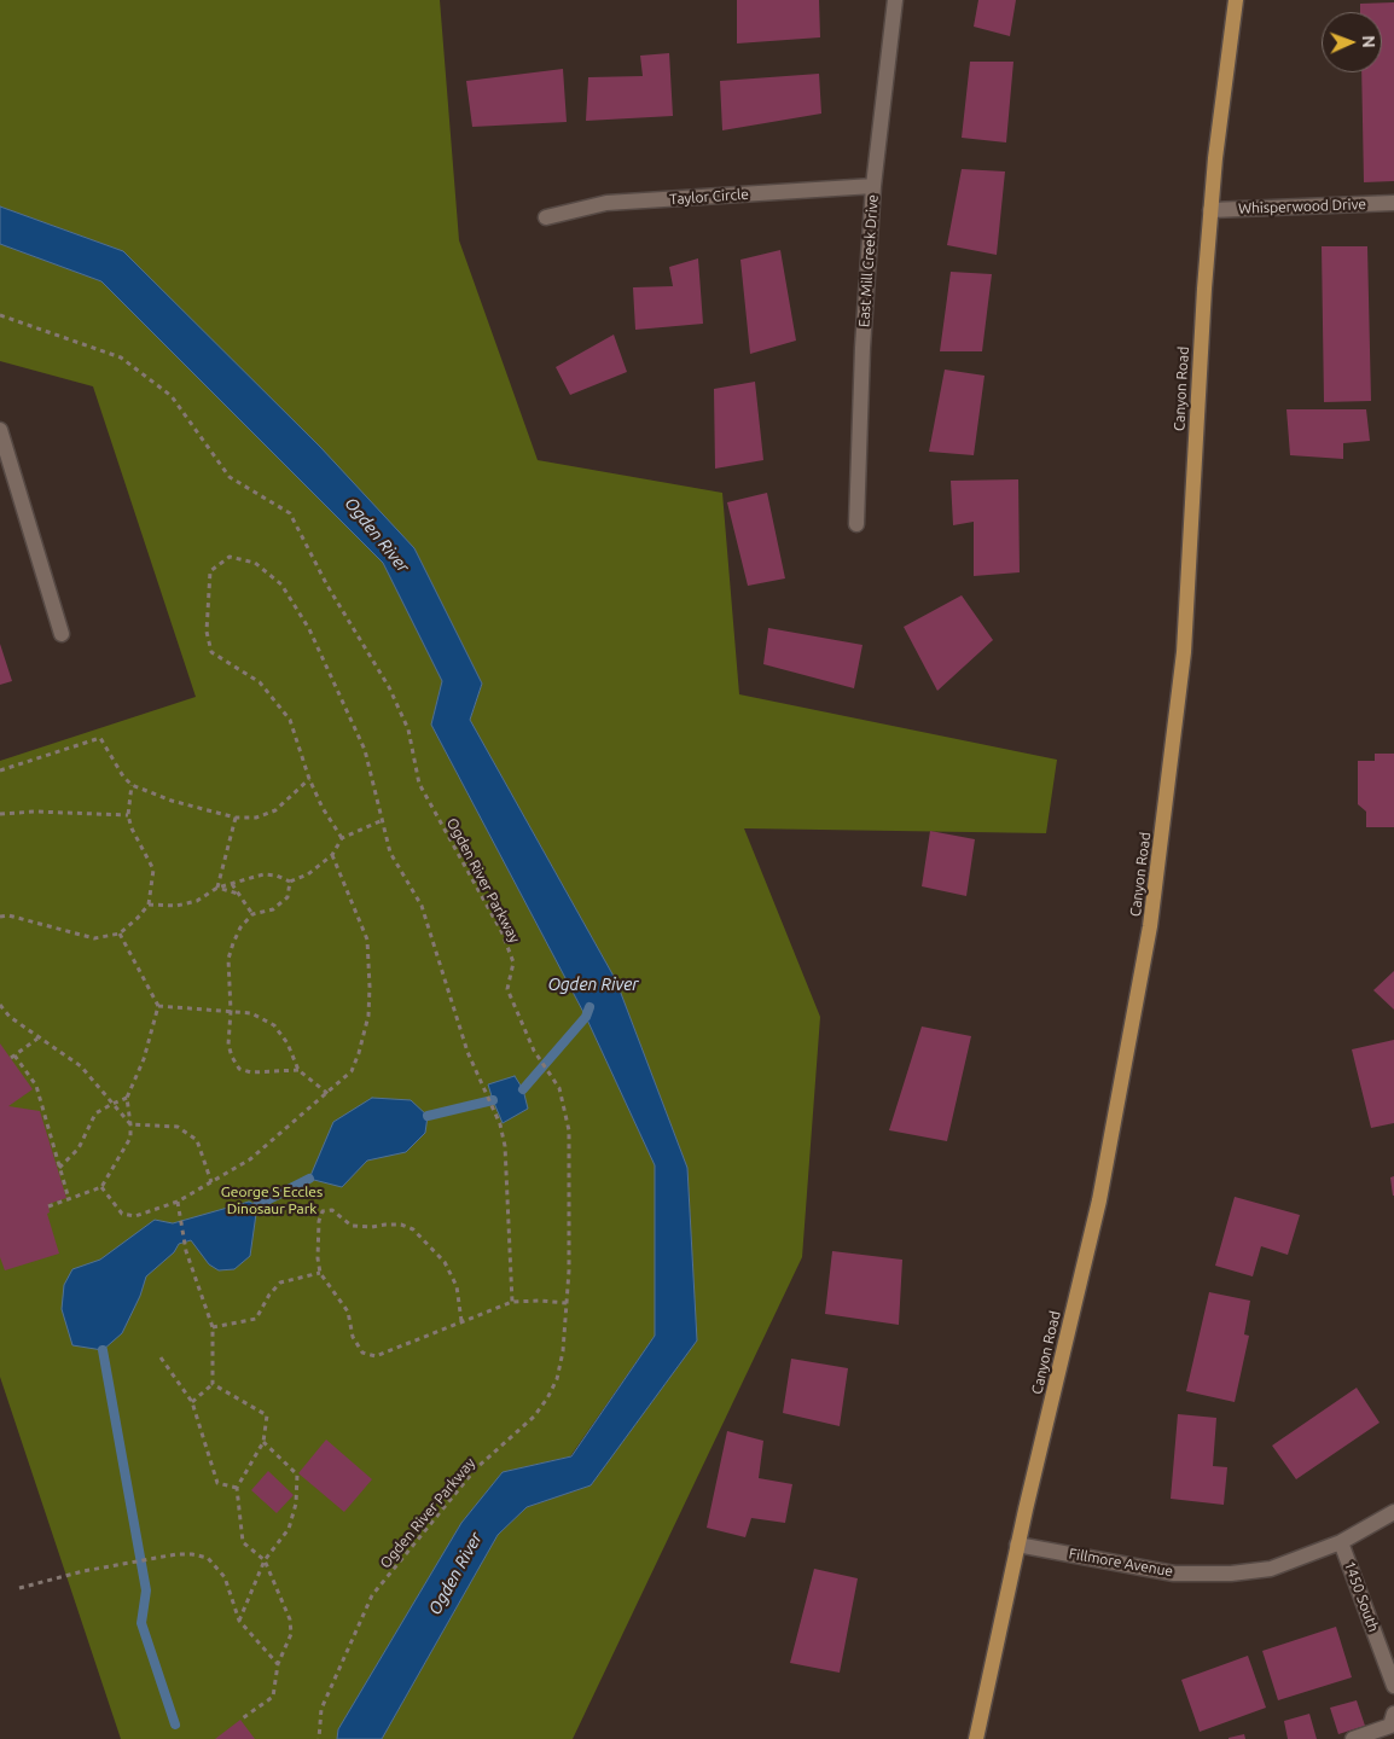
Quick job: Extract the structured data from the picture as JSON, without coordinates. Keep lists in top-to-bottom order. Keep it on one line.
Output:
{"streets":{"main road":["Canyon Road"],"street":["Taylor Circle","Whisperwood Drive","East Mill Creek Drive","Fillmore Avenue","1450 South"],"path":["Ogden River Parkway"]},"crossings":[["Taylor Circle","East Mill Creek Drive"],["Whisperwood Drive","Canyon Road"],["Canyon Road","Fillmore Avenue"],["Fillmore Avenue","1450 South"]],"water":["Ogden River"],"parks":["George S Eccles Dinosaur Park"],"north":"right"}
